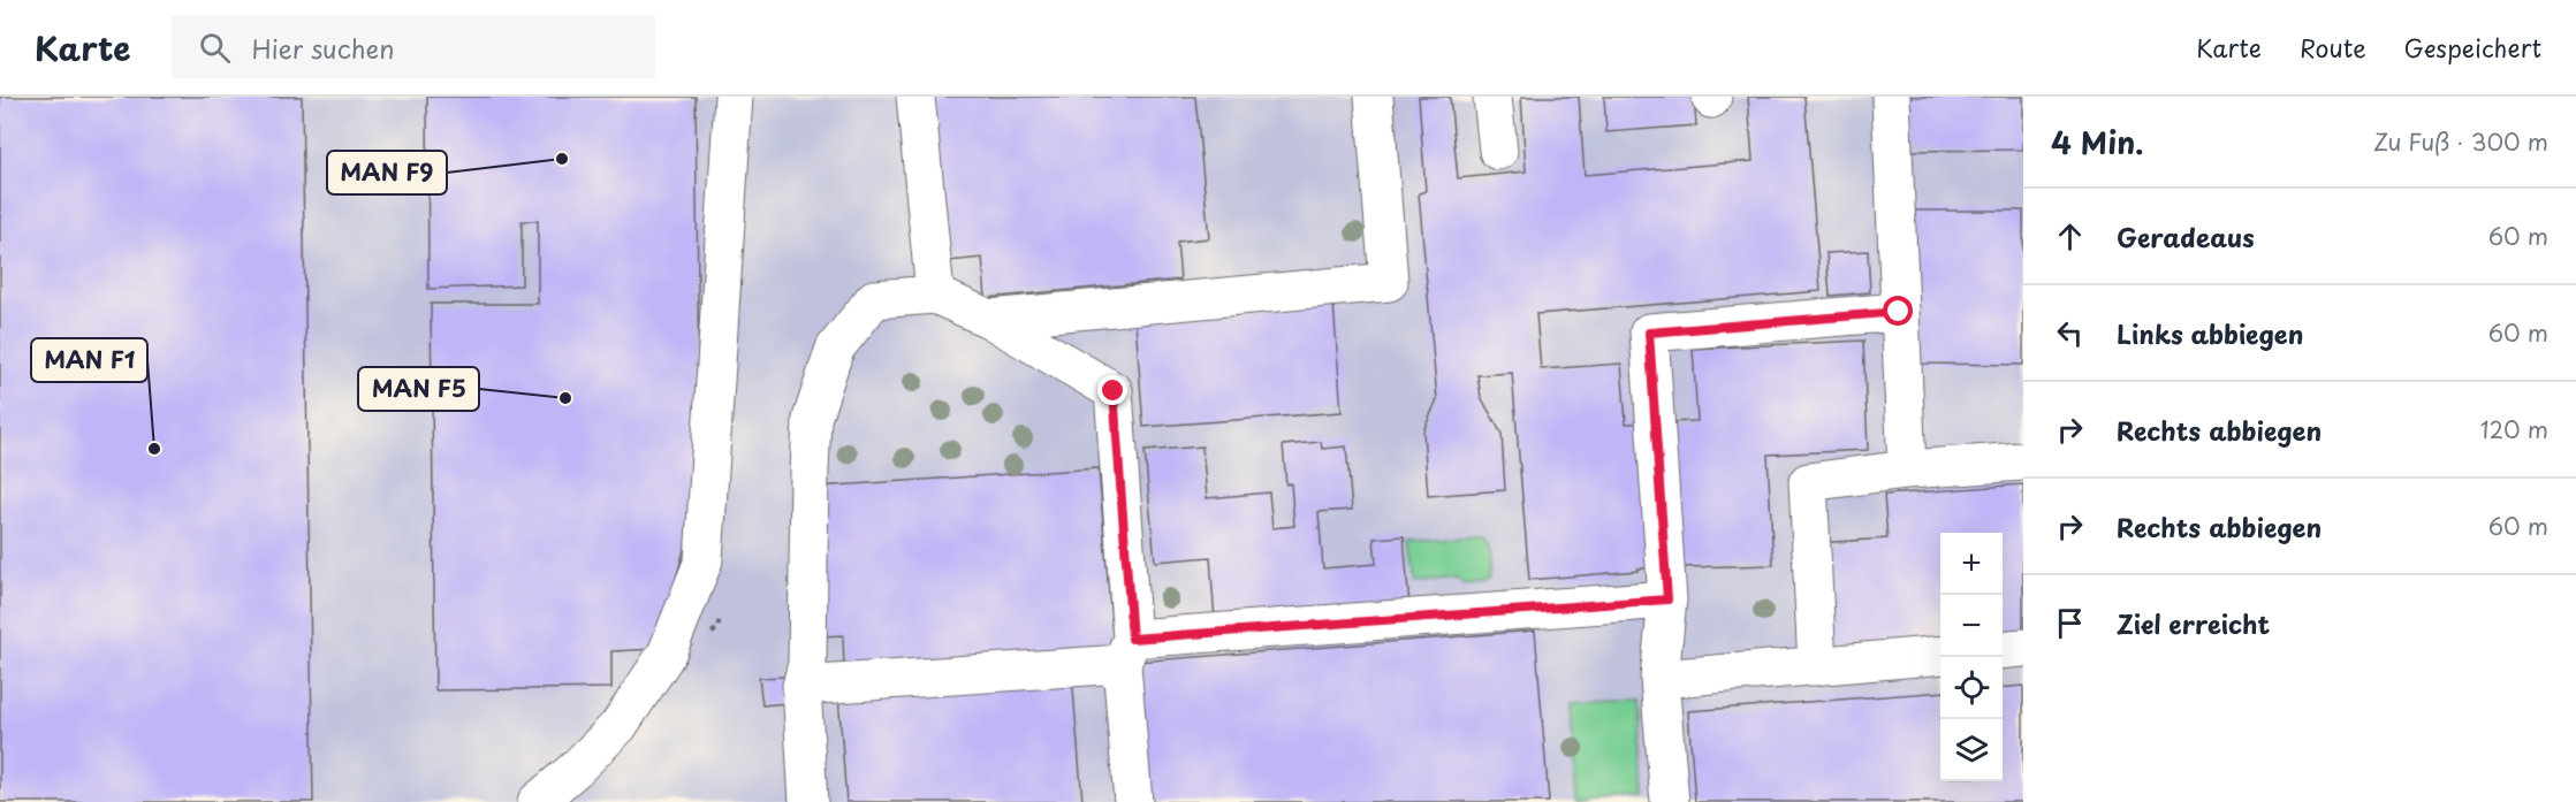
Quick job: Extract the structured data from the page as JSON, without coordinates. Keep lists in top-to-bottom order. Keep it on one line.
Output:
{"places":["MAN F9","MAN F5","MAN F1"],"page":{"header":"Karte","search":"Hier suchen","nav":["Karte","Route","Gespeichert"],"heading":["4 Min.","Zu Fuß · 300 m"],"list":[["Geradeaus","60 m"],["Links abbiegen","60 m"],["Rechts abbiegen","120 m"],["Rechts abbiegen","60 m"],"Ziel erreicht"],"map_buttons":["+","−"]}}
